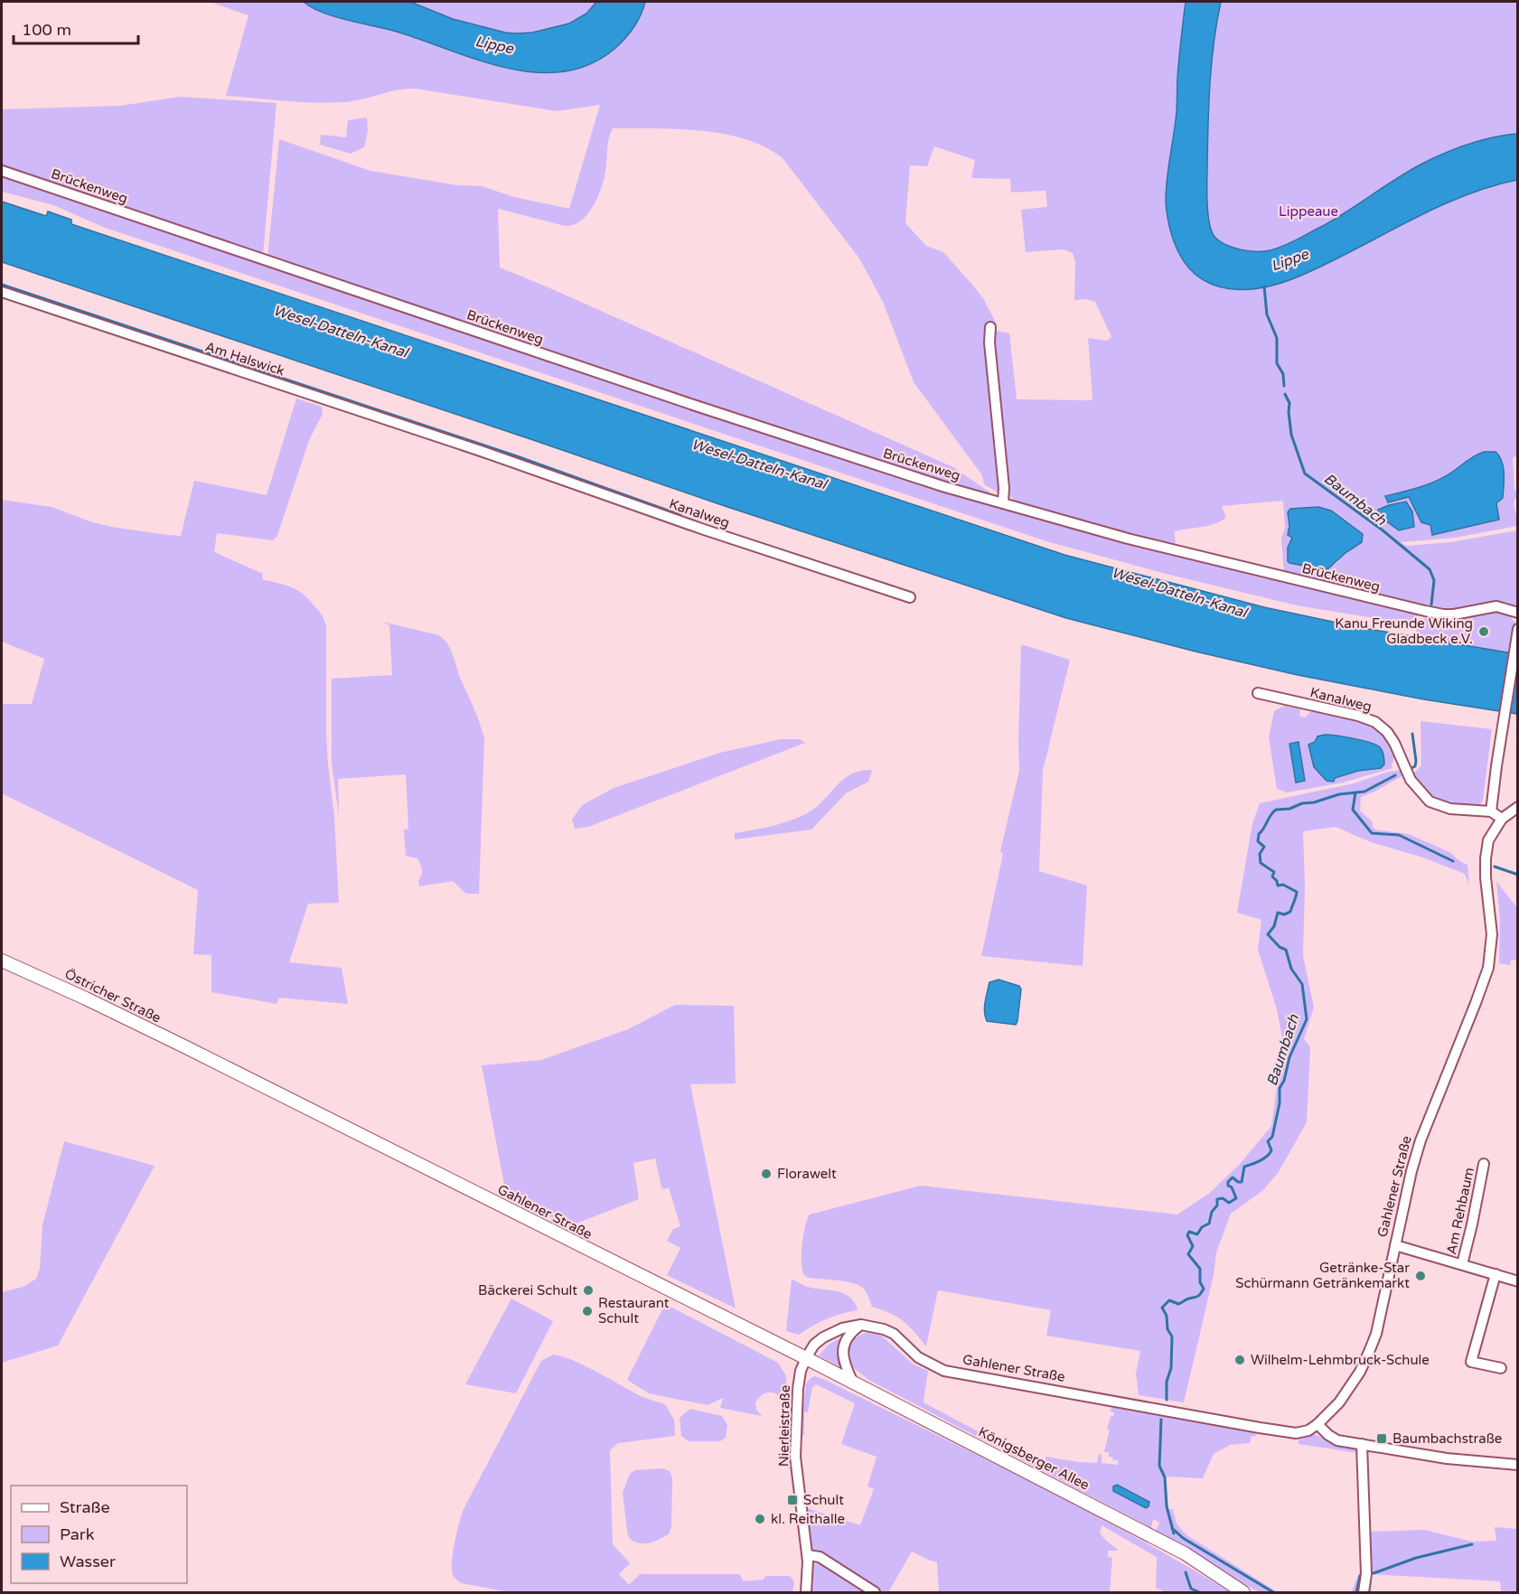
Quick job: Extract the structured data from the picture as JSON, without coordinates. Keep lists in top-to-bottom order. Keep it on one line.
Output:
{"streets":{"main road":["Östricher Straße","Gahlener Straße","Königsberger Allee"],"street":["Brückenweg","Am Halswick","Kanalweg","Am Rehbaum","Nierleistraße"]},"crossings":[["Am Halswick","Kanalweg"],["Kanalweg","Gahlener Straße"],["Östricher Straße","Gahlener Straße"],["Gahlener Straße","Am Rehbaum"],["Gahlener Straße","Nierleistraße"],["Gahlener Straße","Königsberger Allee"],["Nierleistraße","Königsberger Allee"]],"water":["Lippe","Wesel-Datteln-Kanal","Baumbach"],"parks":["Lippeaue"],"places":{"other":["Kanu Freunde Wiking Gladbeck e.V.","Florawelt","Getränke-Star Schürmann Getränkemarkt","Bäckerei Schult","Restaurant Schult","Wilhelm-Lehmbruck-Schule","kl. Reithalle"],"transit":["Baumbachstraße","Schult"]},"legend":["Straße","Park","Wasser"],"scale_bar":"100 m"}
